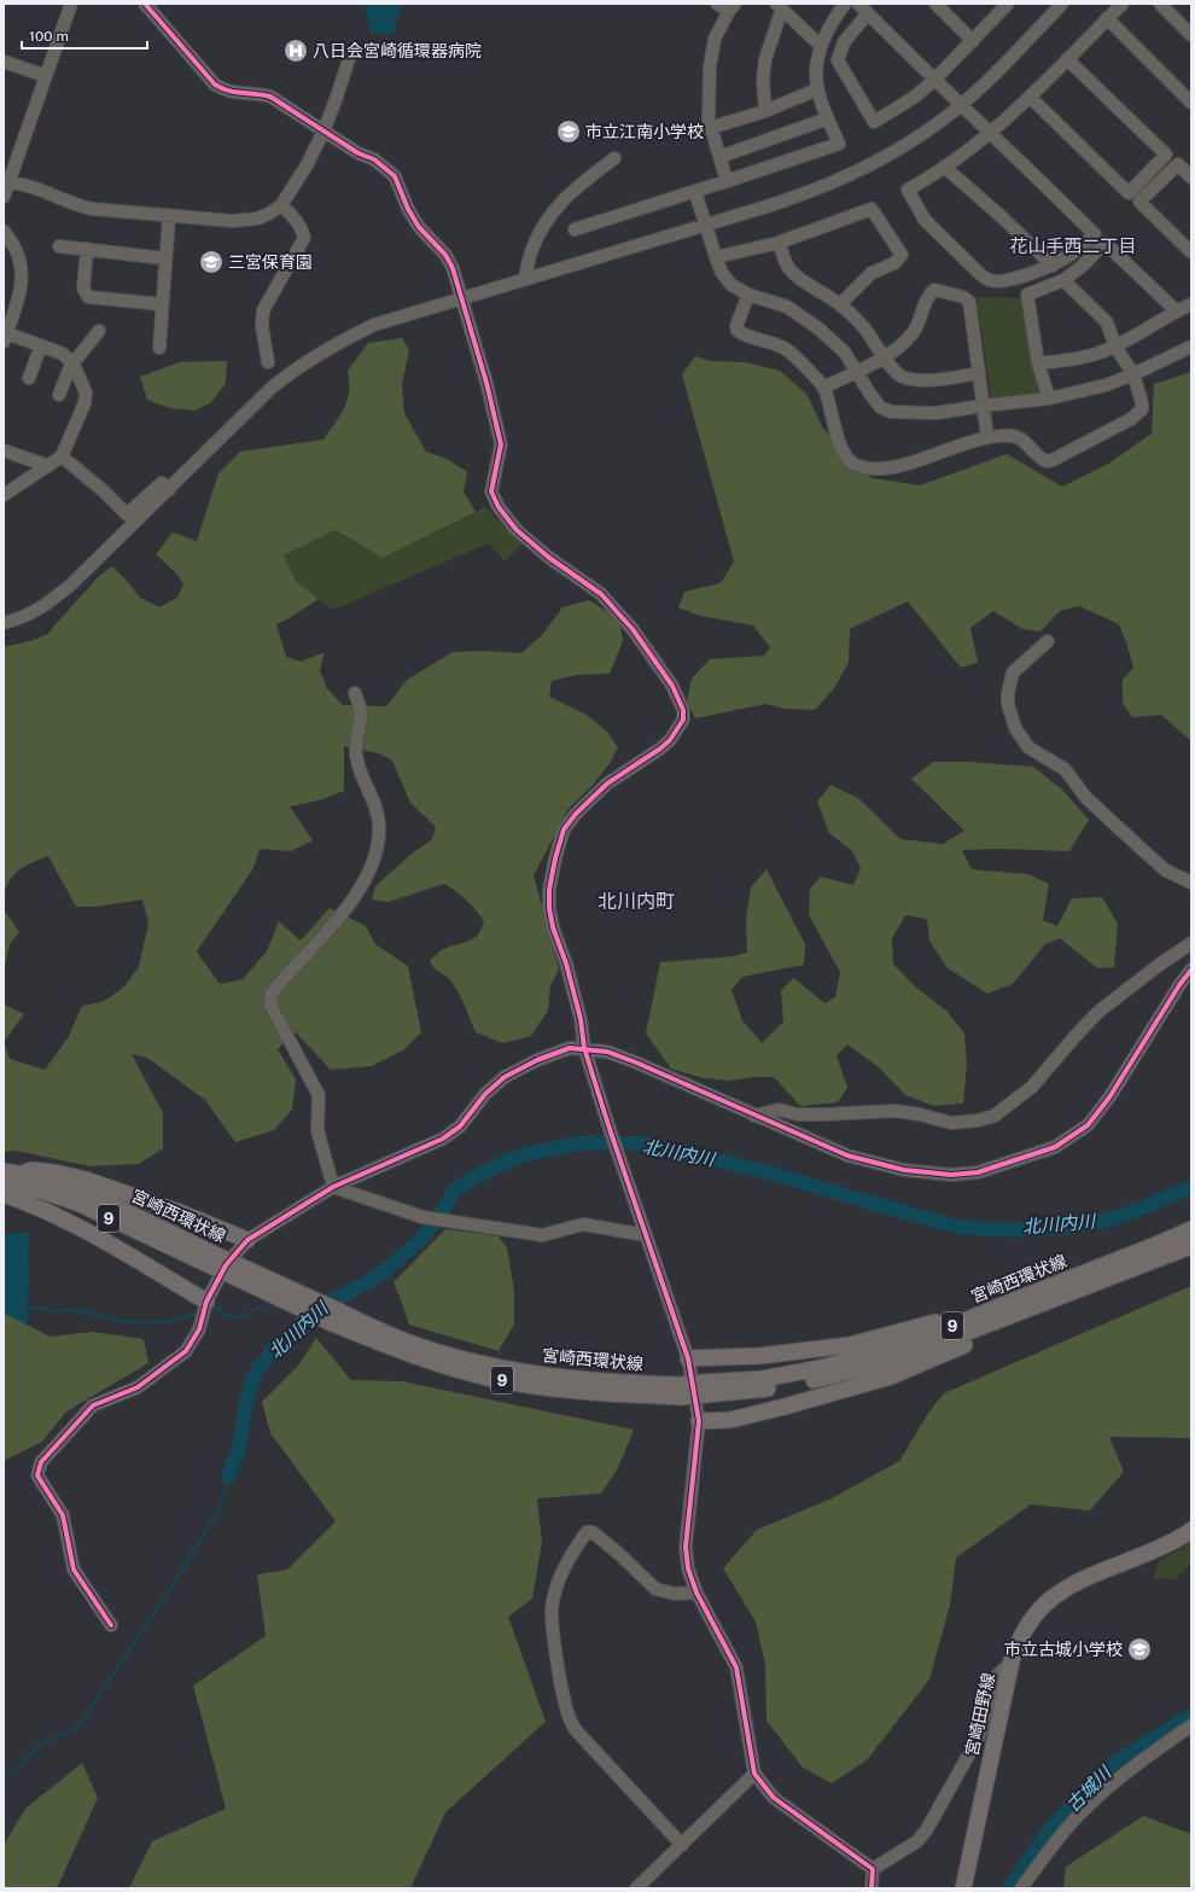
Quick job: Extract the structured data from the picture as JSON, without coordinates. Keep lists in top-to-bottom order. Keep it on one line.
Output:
{"streets":{"main road":["宮崎西環状線","9","宮崎田野線"]},"districts":["花山手西二丁目","北川内町"],"water":["北川内川","古城川"],"places":{"hospital":["八日会宮崎循環器病院"],"school or university":["市立江南小学校","三宮保育園","市立古城小学校"]},"scale_bar":"100 m"}
